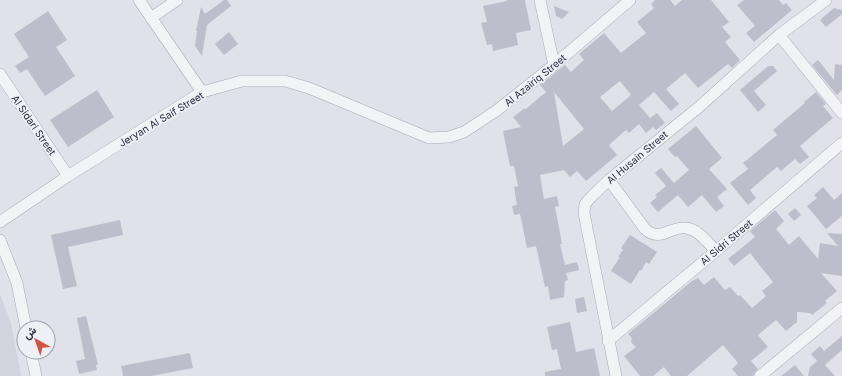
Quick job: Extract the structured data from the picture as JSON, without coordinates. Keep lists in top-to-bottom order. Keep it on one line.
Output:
{"streets":{"street":["Al Azairiq Street","Jeryan Al Saif Street","Al Sidari Street","Al Husain Street","Al Sidri Street"]},"crossings":[["Al Azairiq Street","Jeryan Al Saif Street"],["Jeryan Al Saif Street","Al Sidari Street"],["Al Husain Street","Al Sidri Street"]],"north":"top left"}
